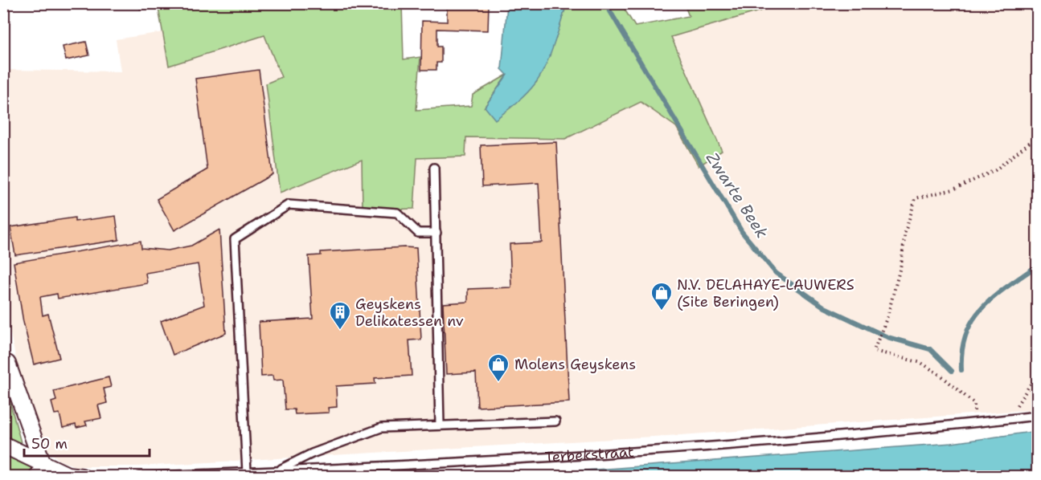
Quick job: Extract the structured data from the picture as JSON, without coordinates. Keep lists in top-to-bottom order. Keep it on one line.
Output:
{"streets":{"lane":["Terbekstraat"]},"water":["Zwarte Beek"],"places":{"shop":["N.V. DELAHAYE-LAUWERS (Site Beringen)","Molens Geyskens"],"building":["Geyskens Delikatessen nv"]},"scale_bar":"50 m"}
